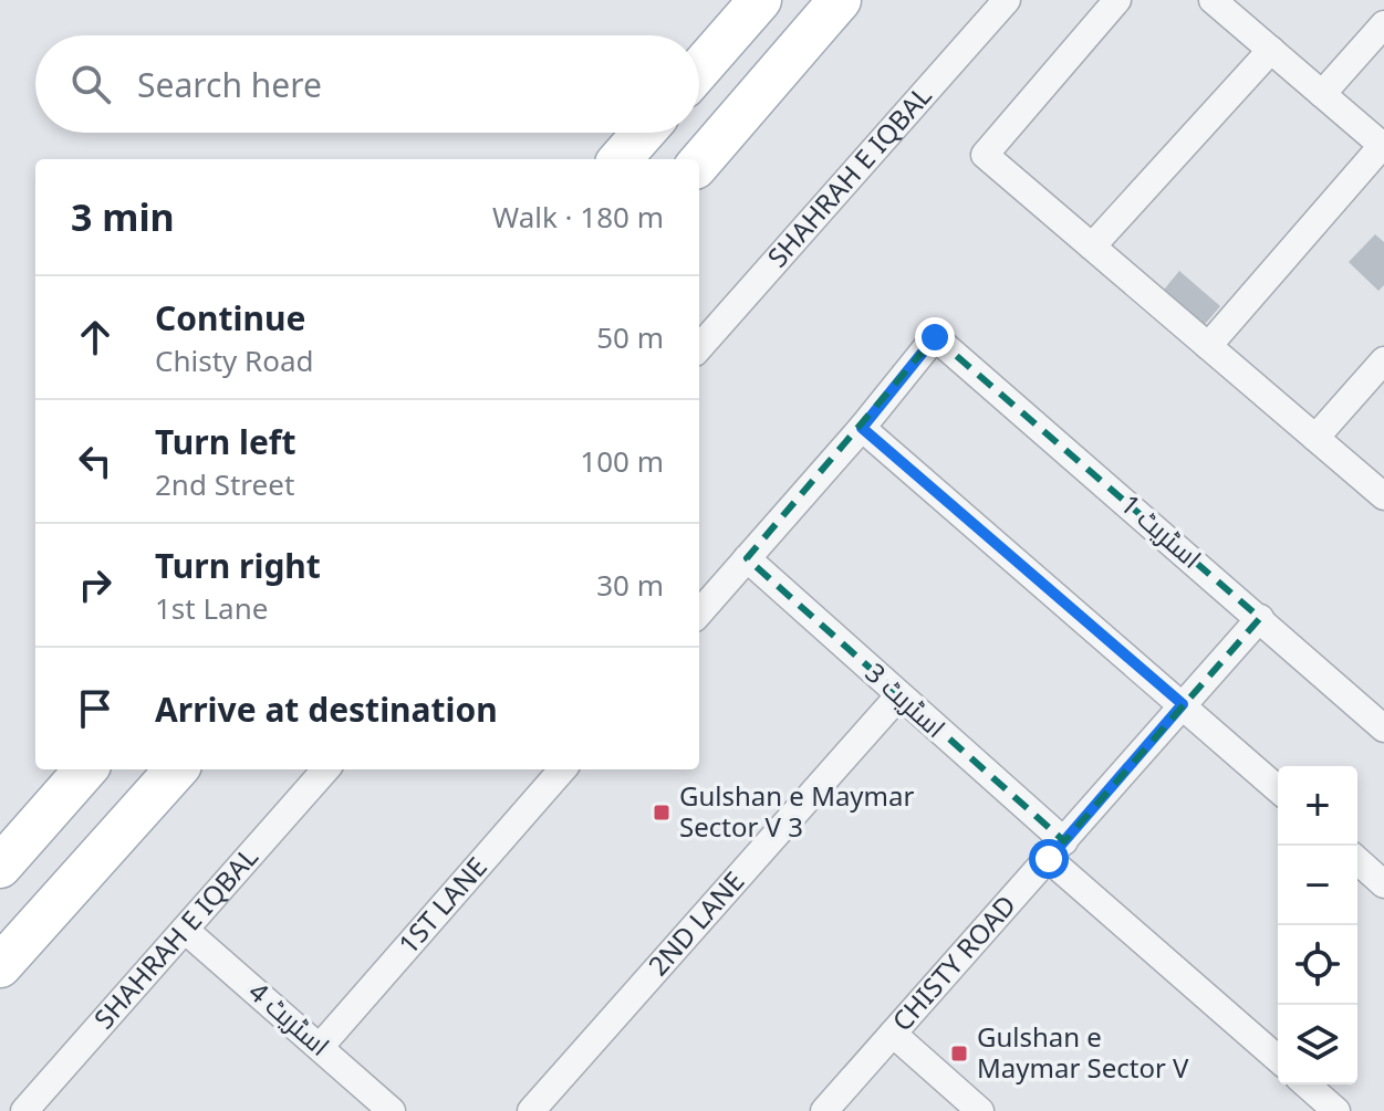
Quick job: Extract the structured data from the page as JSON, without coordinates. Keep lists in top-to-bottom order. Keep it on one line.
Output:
{"streets":{"street":["SHAHRAH E IQBAL","اسٹریٹ 1","اسٹریٹ 3","1ST LANE","2ND LANE","CHISTY ROAD","اسٹریٹ 4"]},"crossings":[["SHAHRAH E IQBAL","اسٹریٹ 4"],["اسٹریٹ 1","CHISTY ROAD"],["اسٹریٹ 3","2ND LANE"],["اسٹریٹ 3","CHISTY ROAD"],["1ST LANE","اسٹریٹ 4"]],"places":{"transit":["Gulshan e Maymar Sector V 3","Gulshan e Maymar Sector V"]},"page":{"search":"Search here","heading":["3 min","Walk · 180 m"],"list":[["Continue","Chisty Road","50 m"],["Turn left","2nd Street","100 m"],["Turn right","1st Lane","30 m"],"Arrive at destination"],"map_buttons":["+","−"]}}
